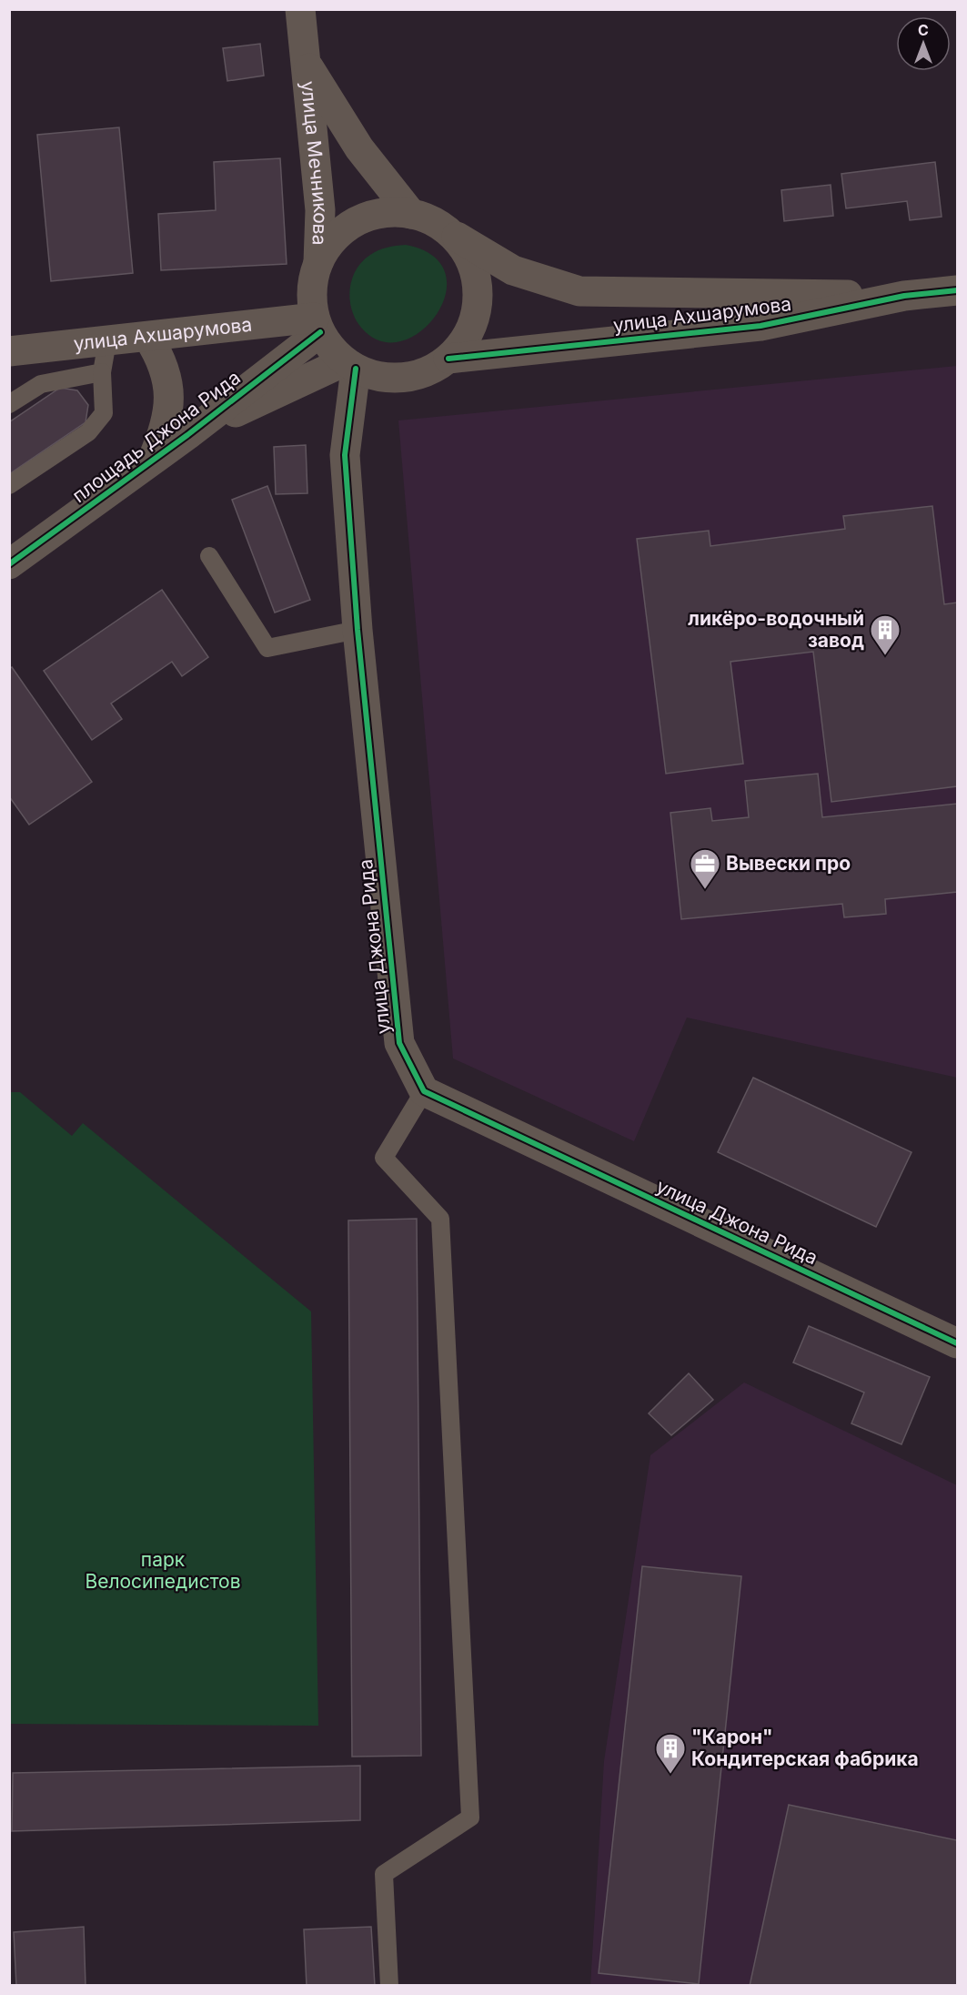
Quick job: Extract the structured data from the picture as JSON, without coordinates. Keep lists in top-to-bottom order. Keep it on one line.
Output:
{"streets":{"street":["улица Мечникова","улица Ахшарумова","площадь Джона Рида","улица Джона Рида"]},"crossings":[["улица Мечникова","улица Ахшарумова"],["улица Мечникова","площадь Джона Рида"],["улица Мечникова","улица Джона Рида"],["улица Ахшарумова","площадь Джона Рида"],["улица Ахшарумова","улица Джона Рида"],["площадь Джона Рида","улица Джона Рида"]],"parks":["парк Велосипедистов"],"places":{"building":["ликёро-водочный завод","\"Карон\" Кондитерская фабрика"],"office":["Вывески про"]},"north":"top"}
